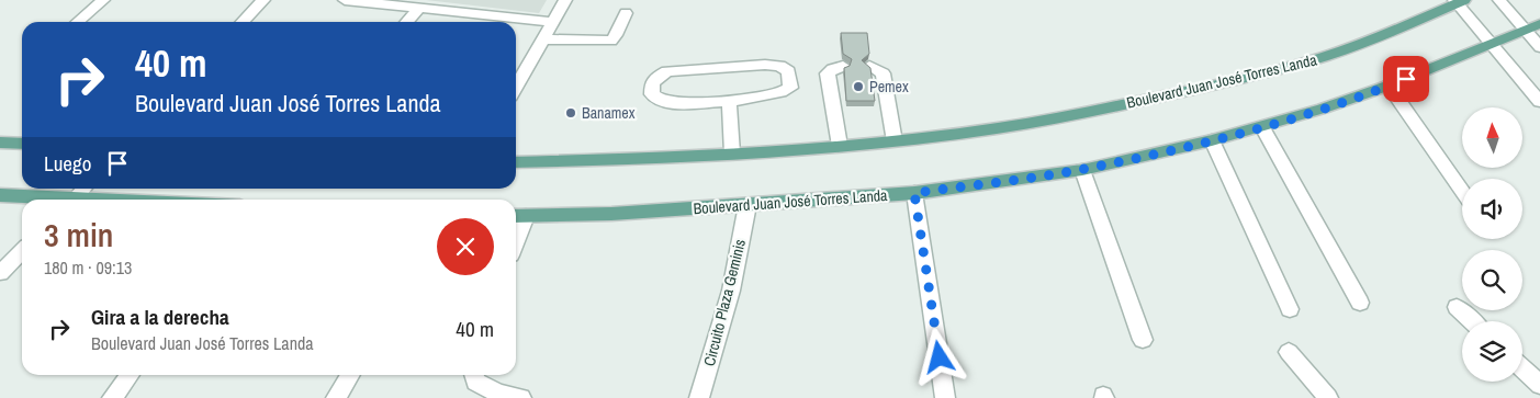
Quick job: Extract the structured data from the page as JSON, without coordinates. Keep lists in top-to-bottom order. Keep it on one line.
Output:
{"streets":{"main road":["Boulevard Juan José Torres Landa"],"street":["Circuito Plaza Geminis"]},"crossings":[["Boulevard Juan José Torres Landa","Circuito Plaza Geminis"]],"places":["Pemex","Banamex"],"north":"top","page":{"turn":["40 m","Boulevard Juan José Torres Landa"],"then":"Luego","heading":["3 min","180 m · 09:13"],"list":[{"name":"Gira a la derecha","note":"Boulevard Juan José Torres Landa","value":"40 m"}]}}
